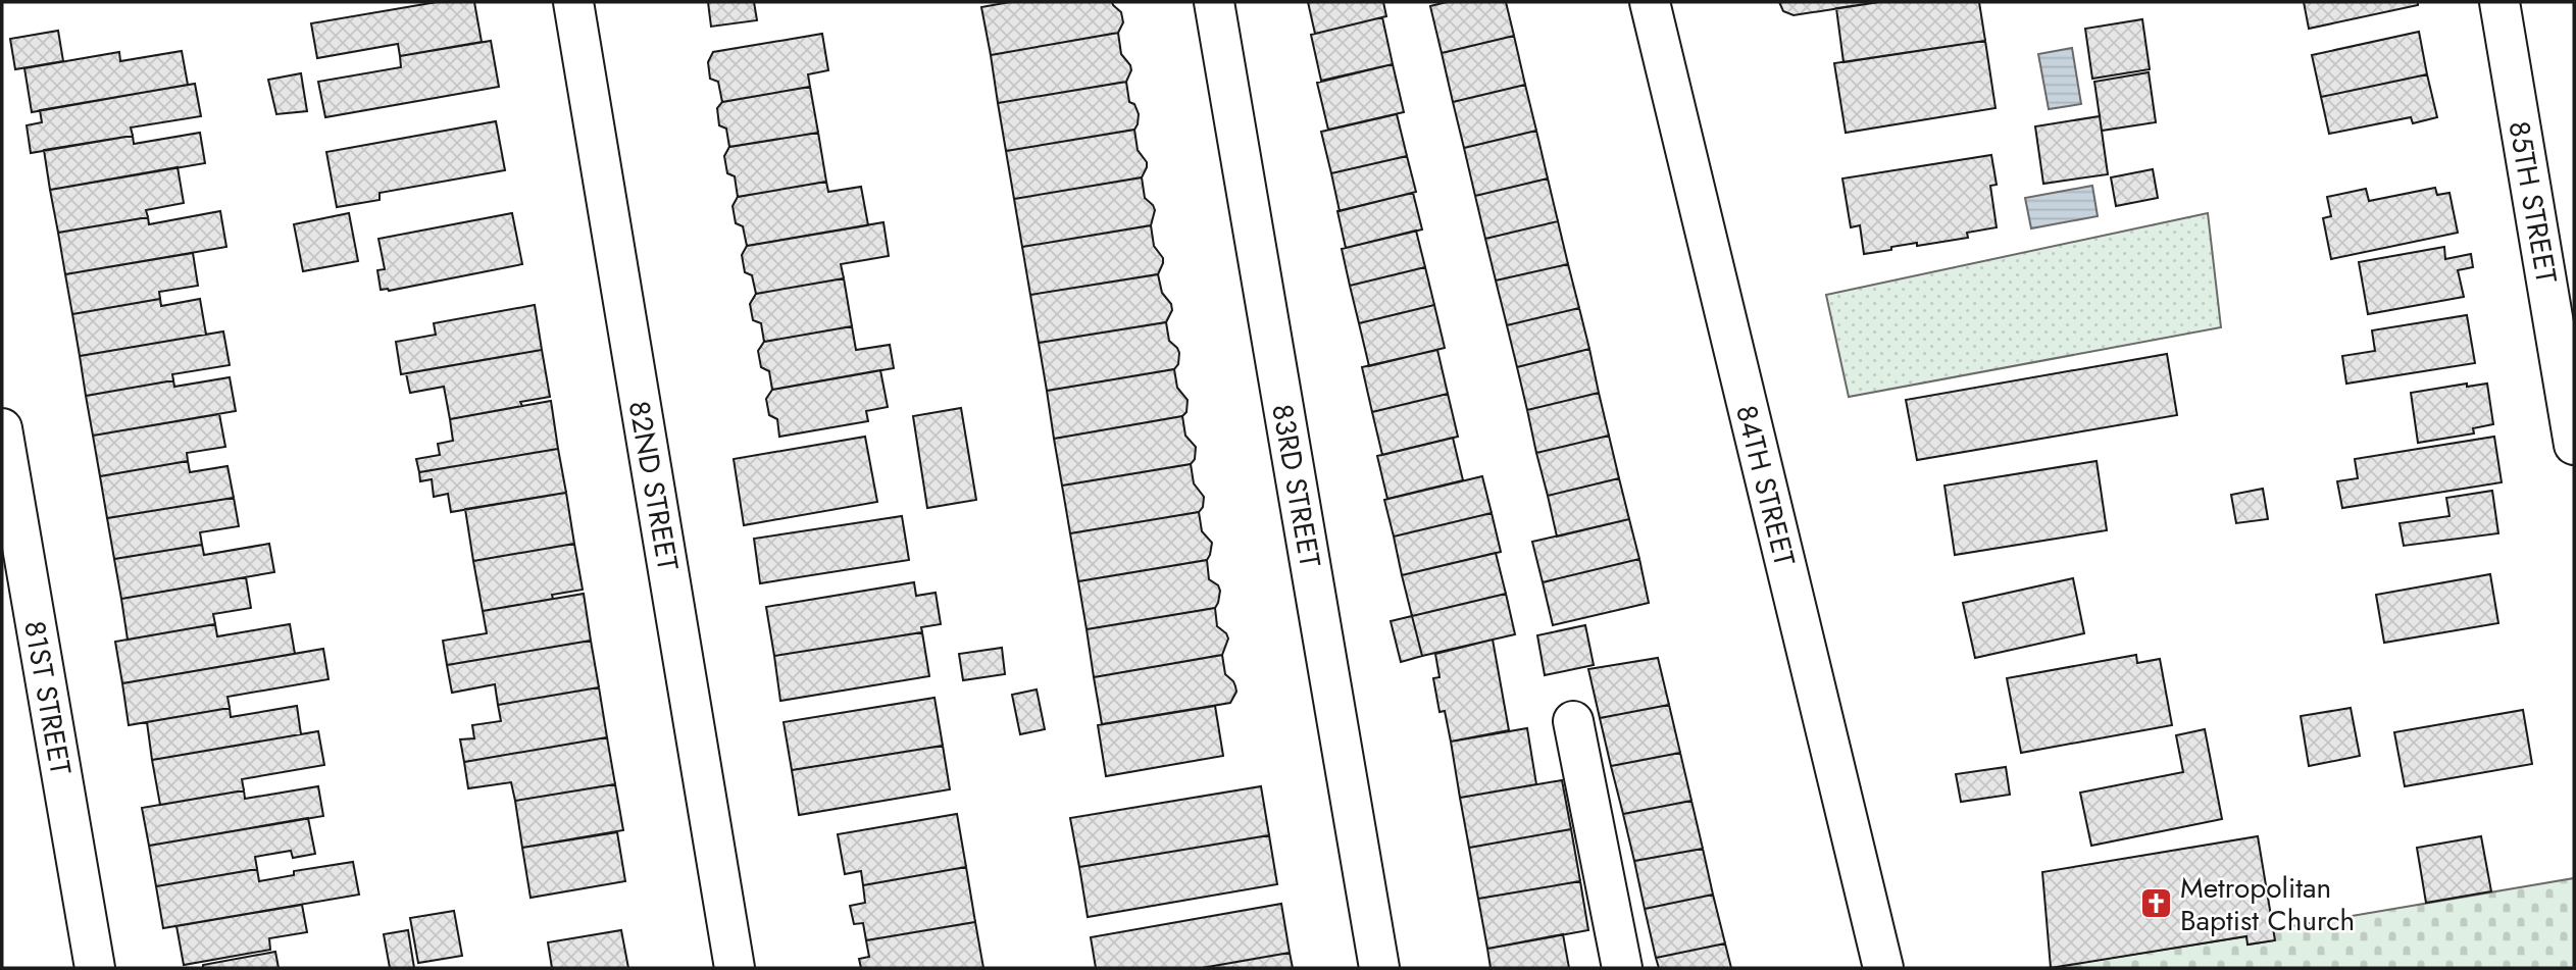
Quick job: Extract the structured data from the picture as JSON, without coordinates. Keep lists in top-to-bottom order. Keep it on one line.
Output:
{"streets":{"street":["85TH STREET","82ND STREET","83RD STREET","84TH STREET","81ST STREET"]},"places":{"church":["Metropolitan Baptist Church"]}}
